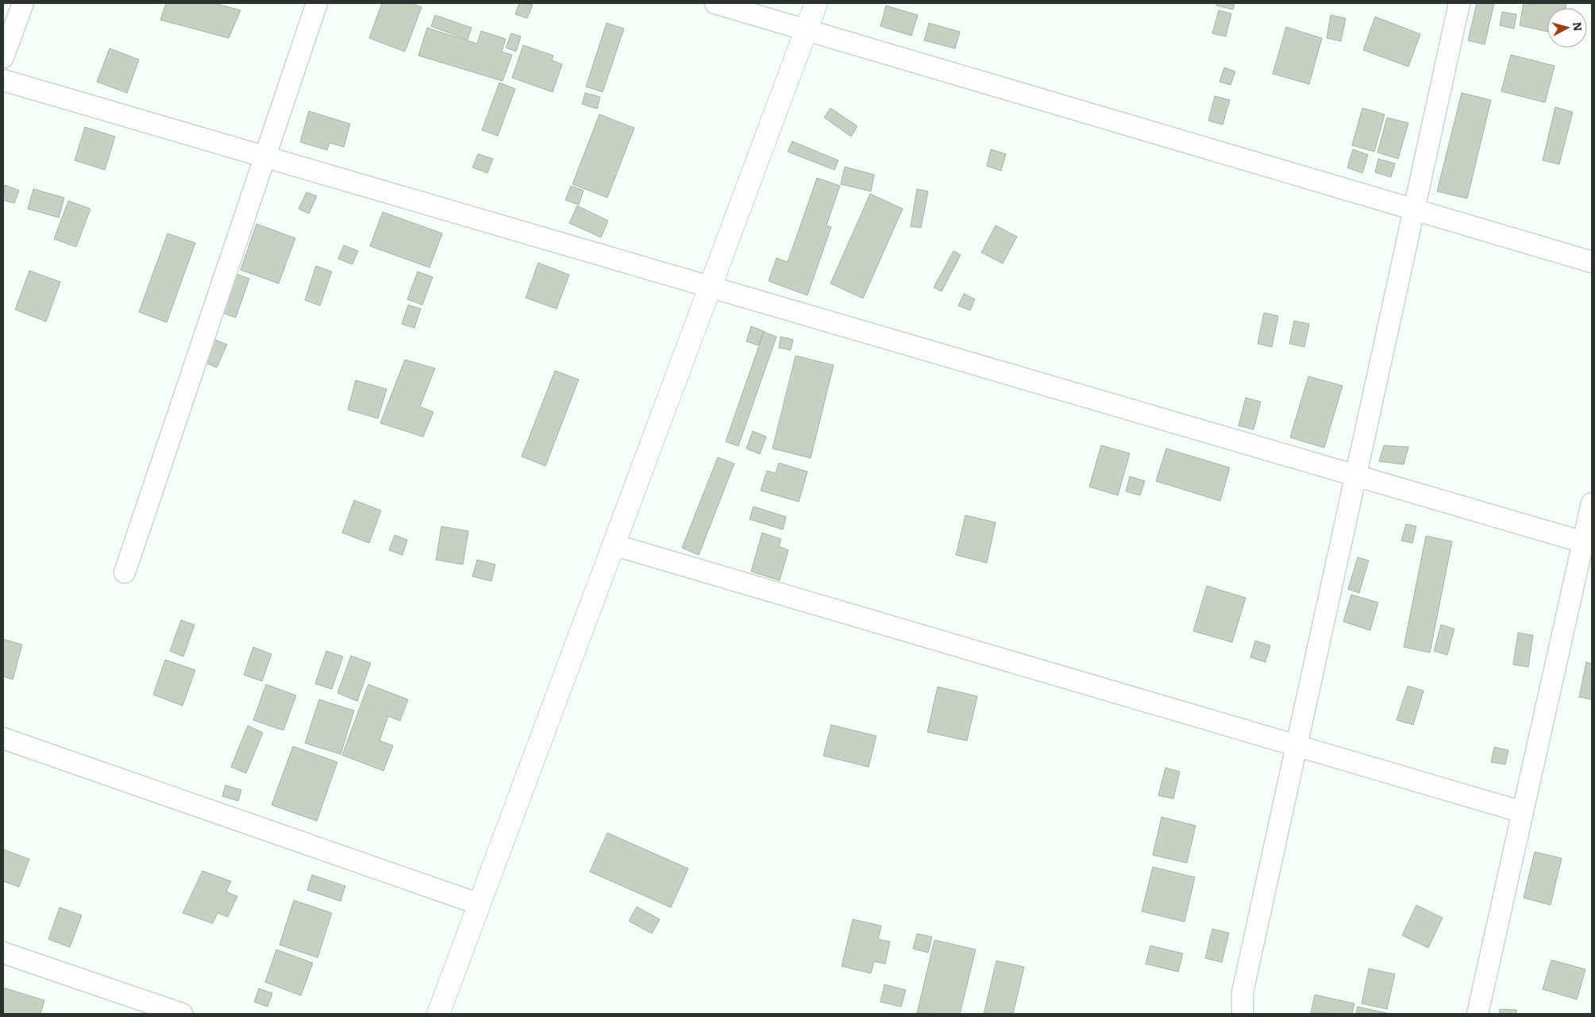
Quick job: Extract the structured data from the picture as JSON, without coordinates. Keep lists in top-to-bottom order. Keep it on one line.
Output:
{"north":"right"}
